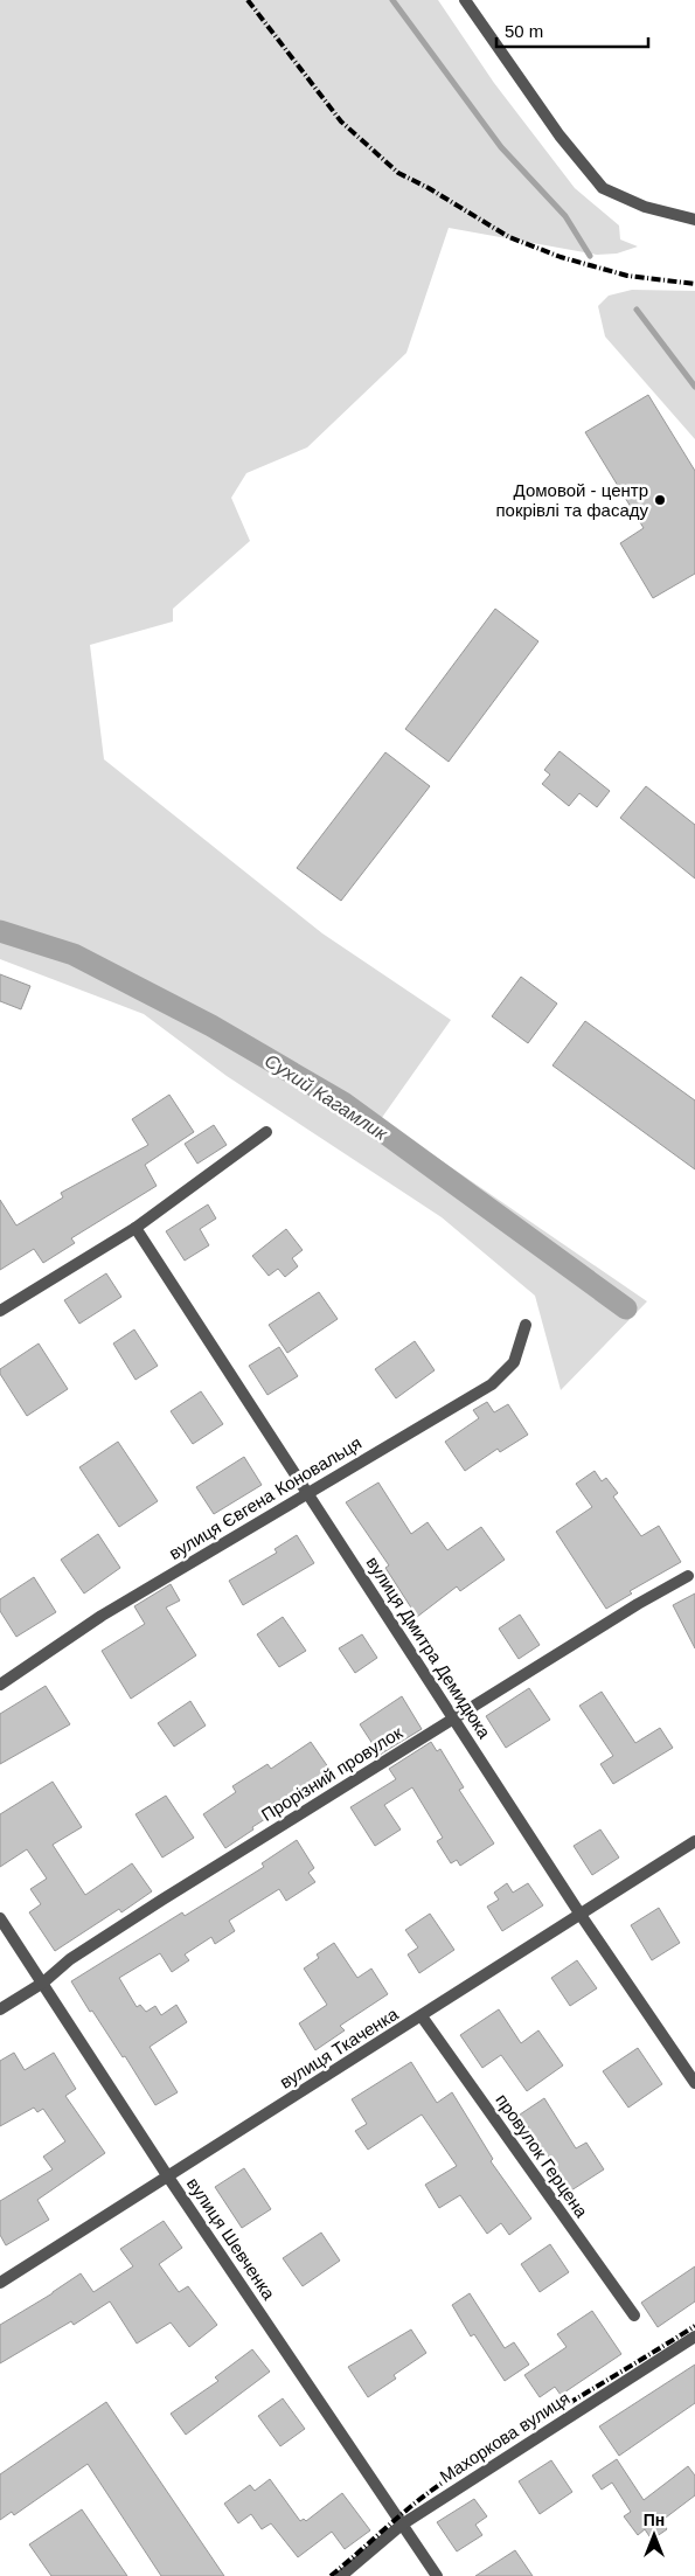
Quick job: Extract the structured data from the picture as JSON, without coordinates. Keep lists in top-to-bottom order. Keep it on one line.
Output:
{"streets":{"street":["вулиця Євгена Коновальця","вулиця Дмитра Демидюка","Прорізний провулок","вулиця Ткаченка","провулок Герцена","вулиця Шевченка","Махоркова вулиця"]},"crossings":[["вулиця Євгена Коновальця","вулиця Дмитра Демидюка"],["вулиця Дмитра Демидюка","Прорізний провулок"],["вулиця Дмитра Демидюка","вулиця Ткаченка"],["Прорізний провулок","вулиця Шевченка"],["вулиця Ткаченка","провулок Герцена"],["вулиця Ткаченка","вулиця Шевченка"],["вулиця Шевченка","Махоркова вулиця"]],"water":["Сухий Кагамлик"],"places":["Домовой - центр покрівлі та фасаду"],"scale_bar":"50 m","north":"top"}
